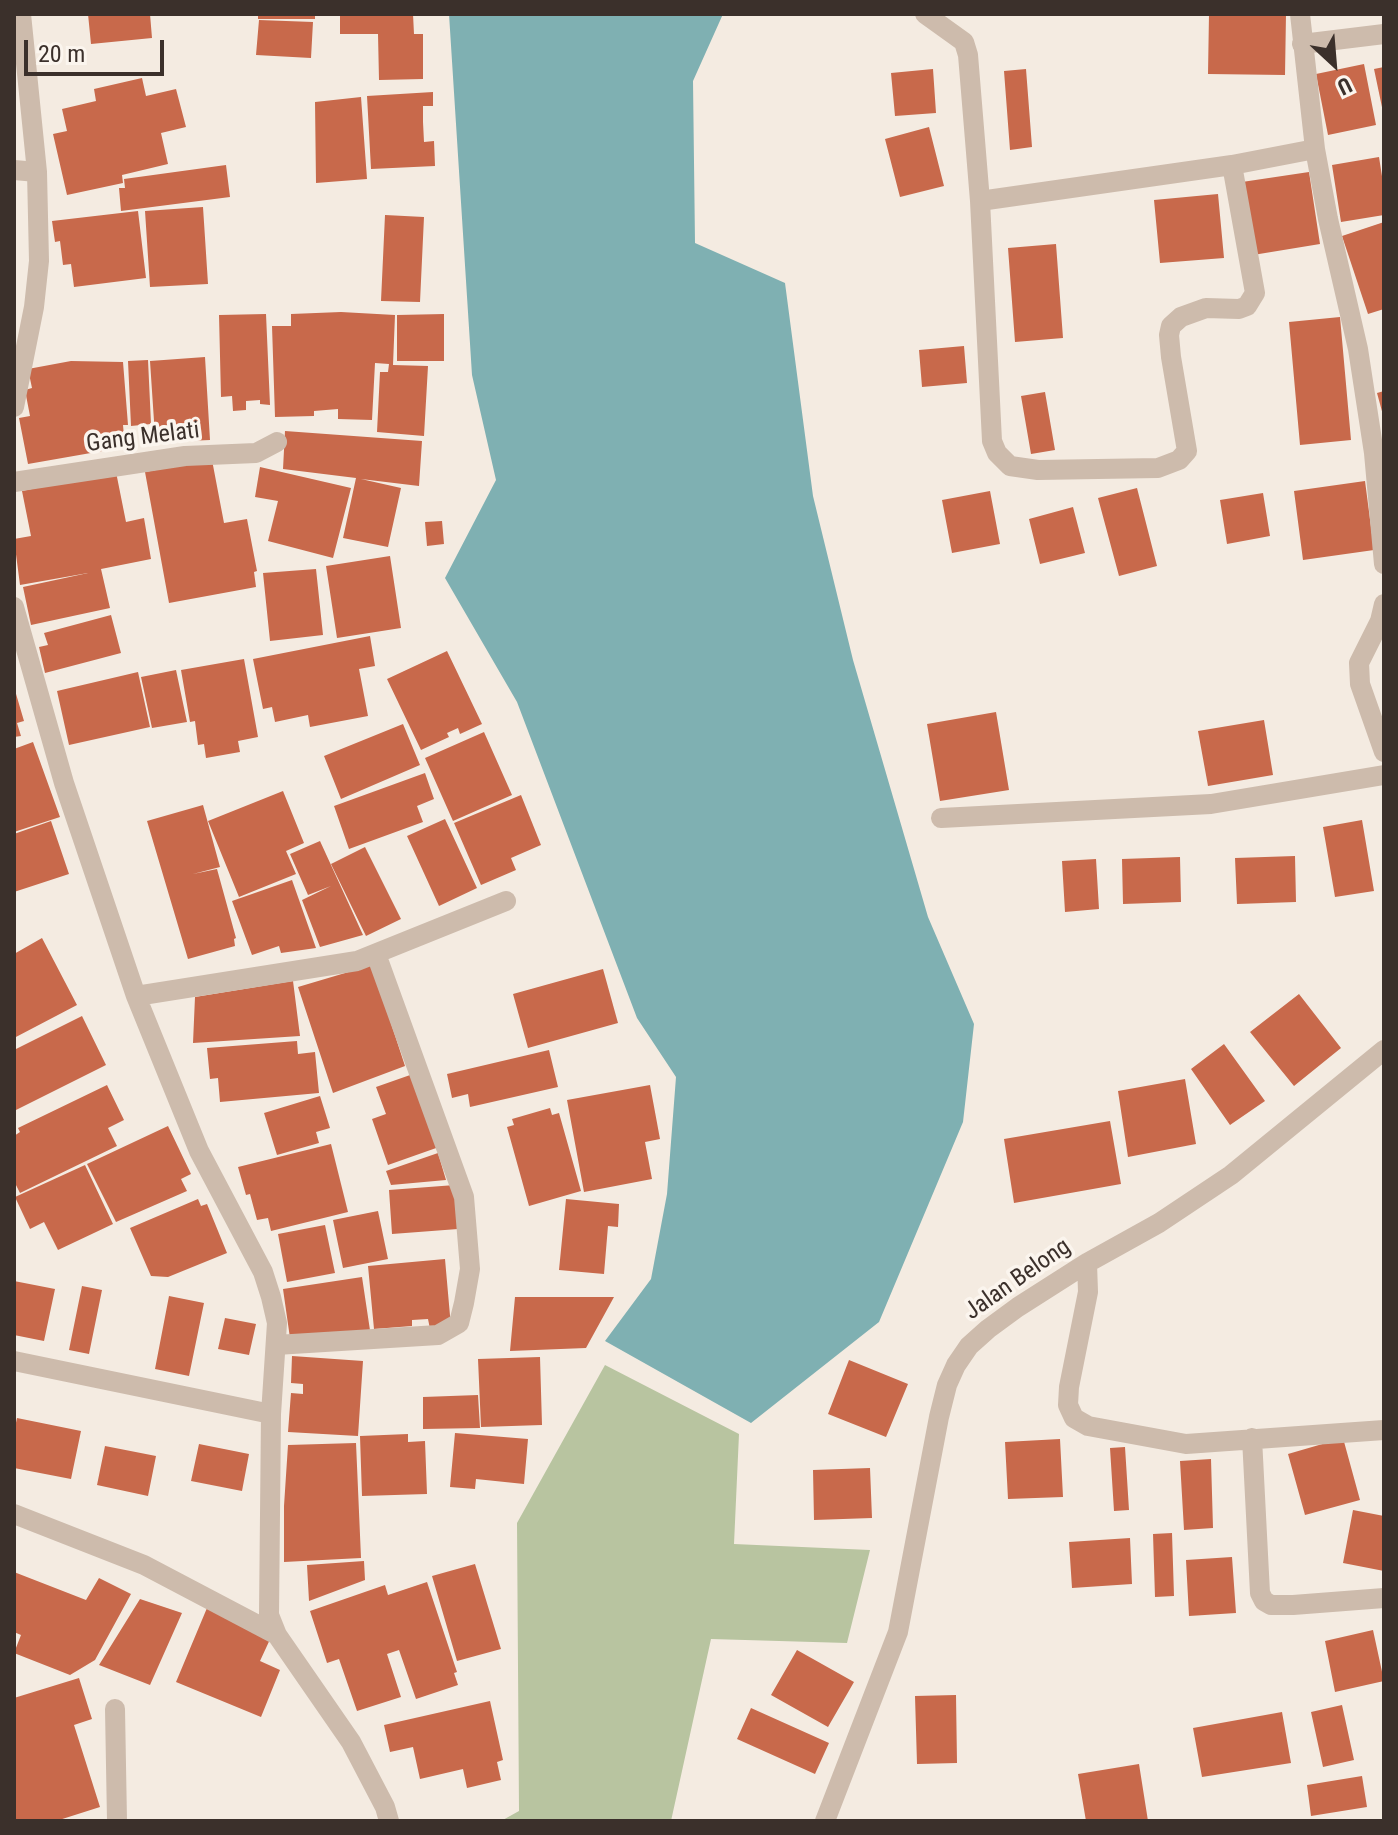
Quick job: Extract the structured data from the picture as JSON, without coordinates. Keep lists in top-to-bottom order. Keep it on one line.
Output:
{"streets":{"street":["Gang Melati","Jalan Belong"]},"scale_bar":"20 m","north":"bottom right"}
